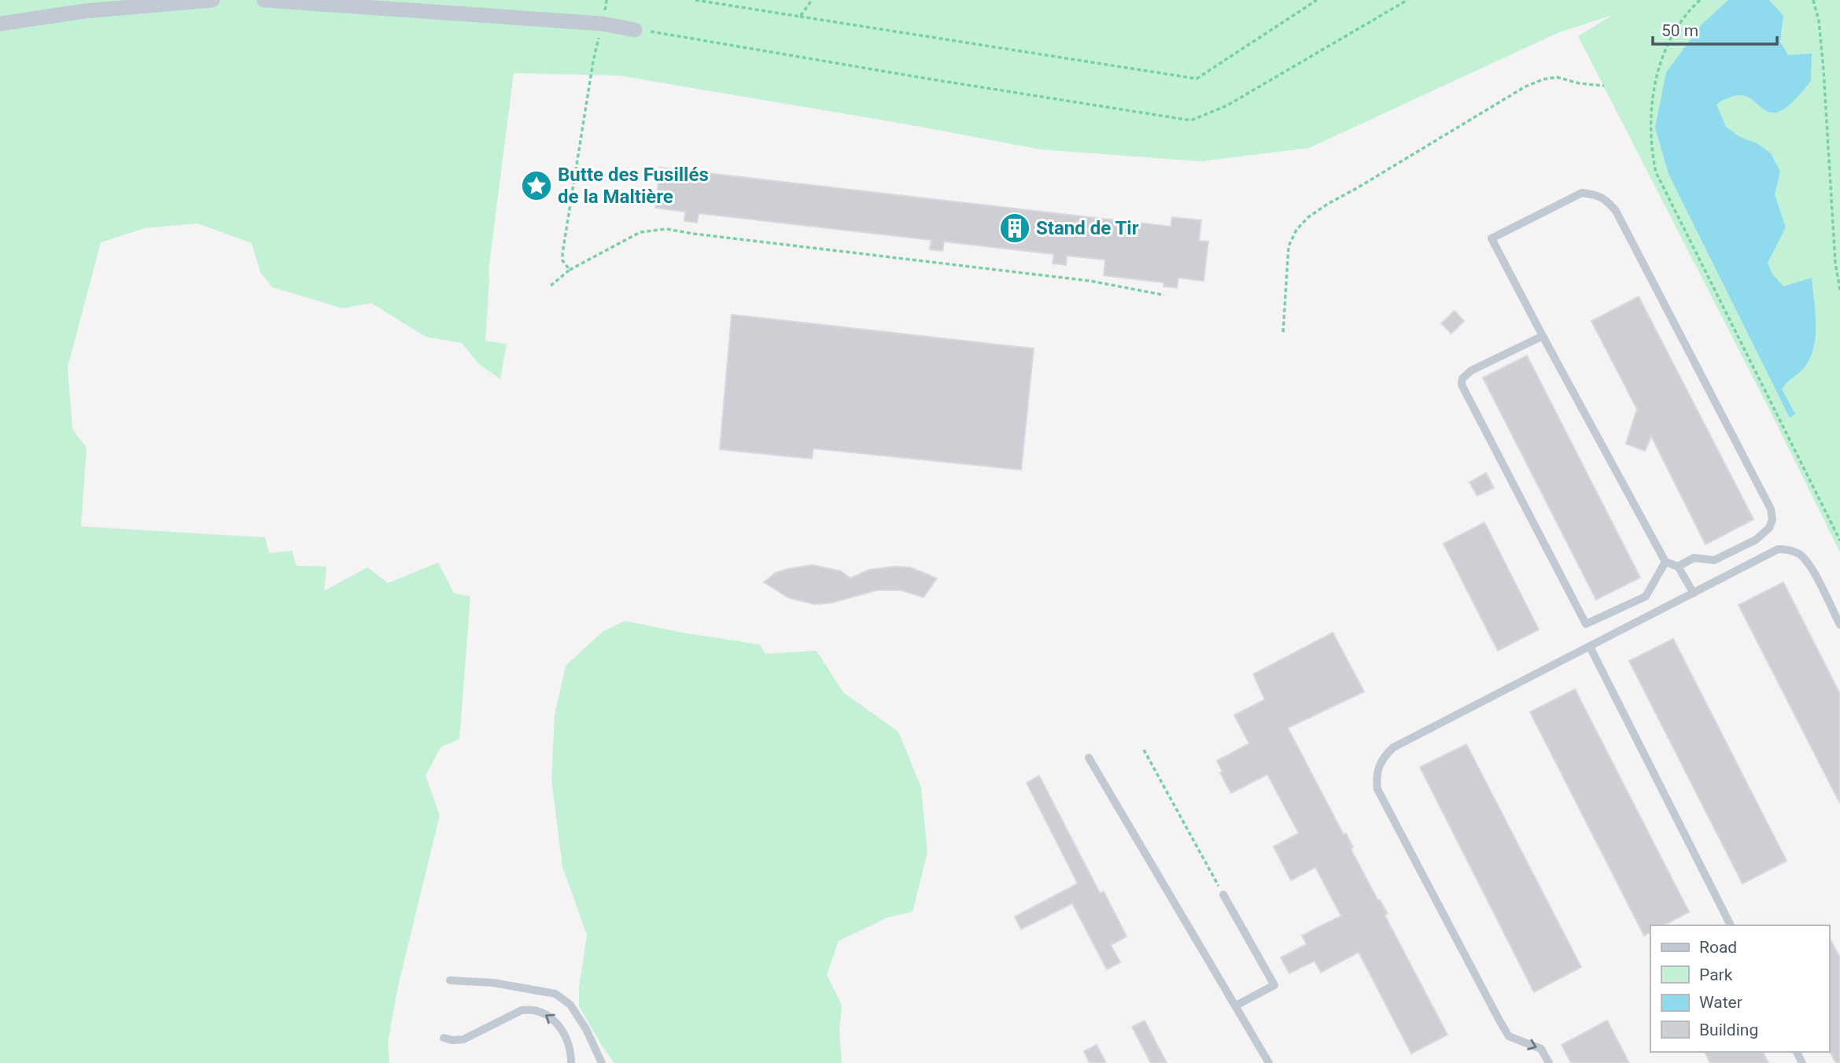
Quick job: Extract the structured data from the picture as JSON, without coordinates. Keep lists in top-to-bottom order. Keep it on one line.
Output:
{"places":{"place":["Butte des Fusillés de la Maltière"],"building":["Stand de Tir"]},"legend":["Road","Park","Water","Building"],"scale_bar":"50 m"}
